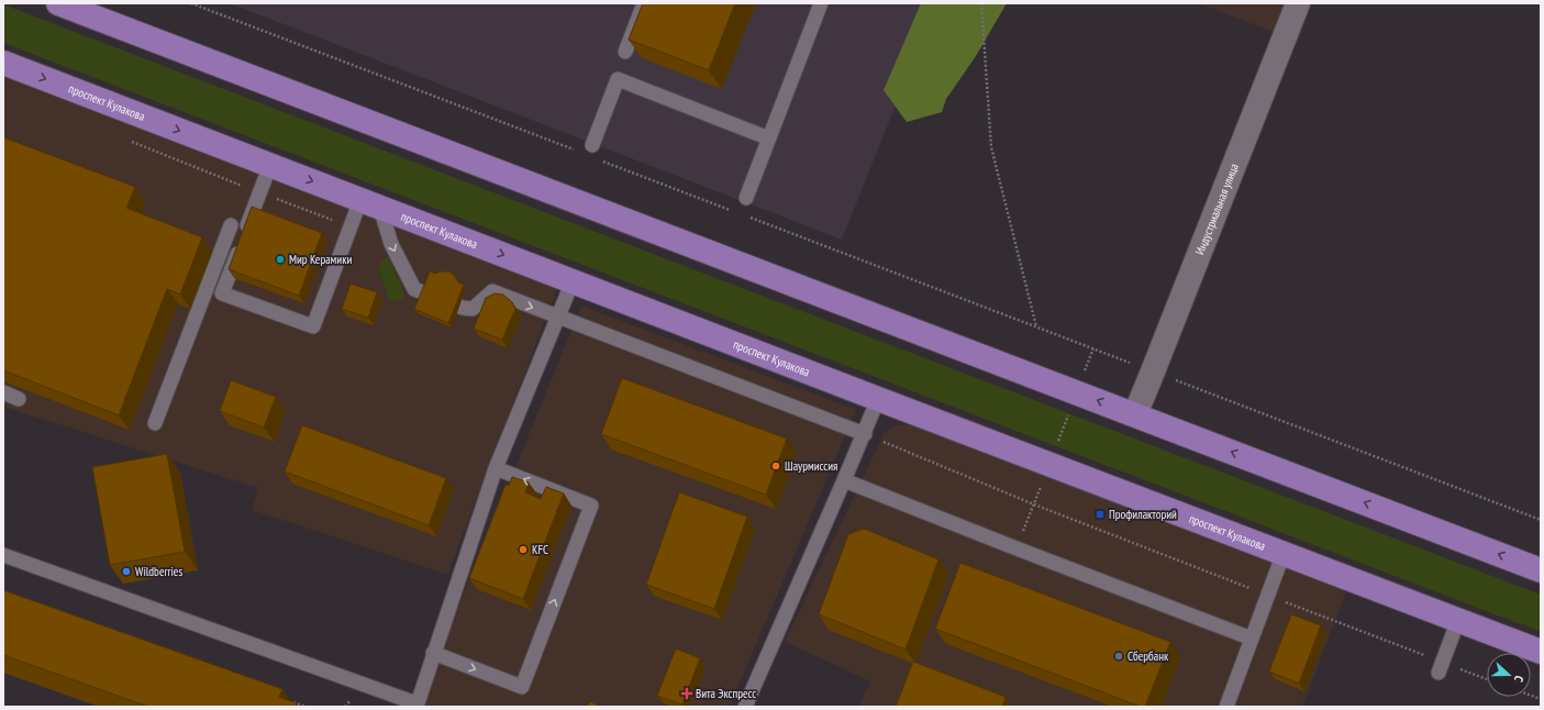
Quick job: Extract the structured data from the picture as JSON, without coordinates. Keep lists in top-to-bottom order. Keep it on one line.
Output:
{"streets":{"main road":["проспект Кулакова"],"street":["Индустриальная улица"]},"places":{"other":["Мир Керамики","Шаурмиссия","KFC","Wildberries","Сбербанк"],"transit":["Профилакторий"],"health":["Вита Экспресс"]},"north":"right"}
